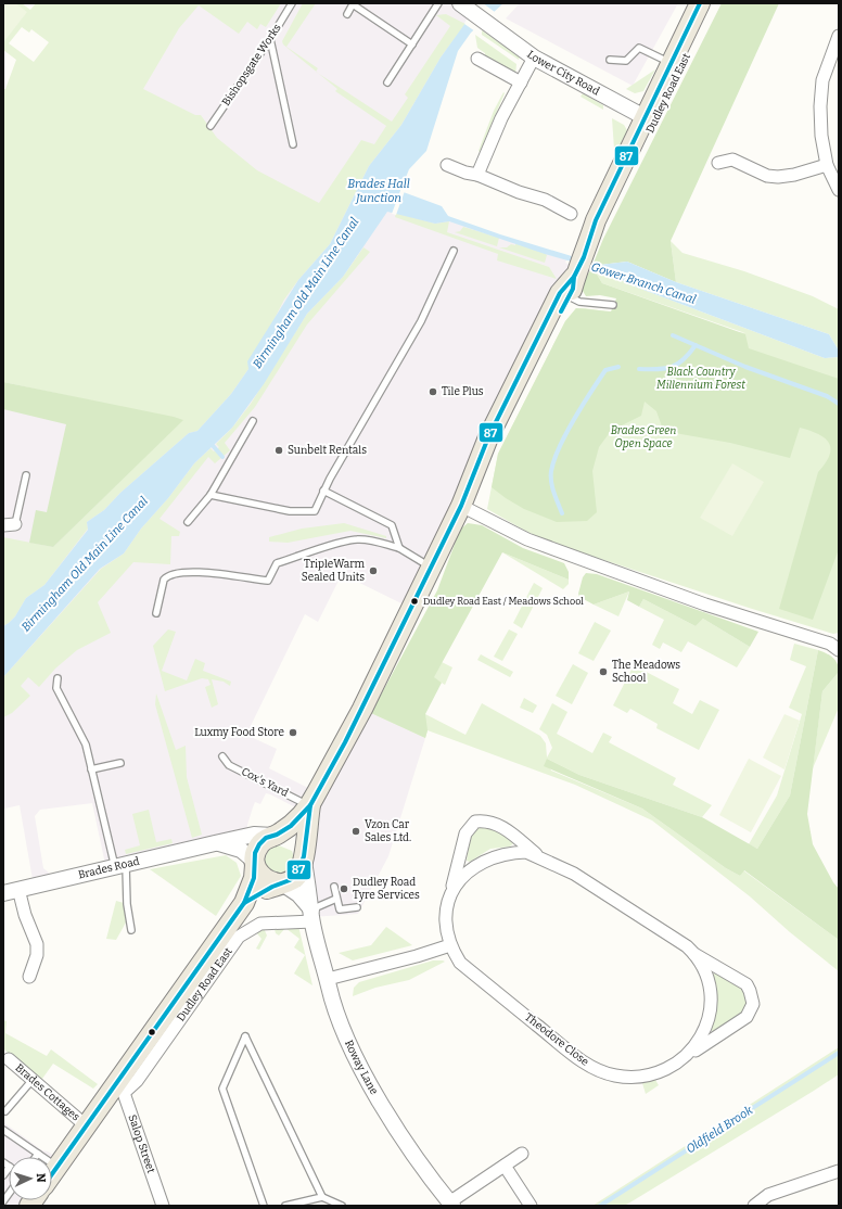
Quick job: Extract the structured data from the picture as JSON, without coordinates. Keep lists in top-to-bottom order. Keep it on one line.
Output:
{"streets":{"main road":["Dudley Road East"],"street":["Lower City Road","Brades Road","Theodore Close","Roway Lane","Brades Cottages","Salop Street"],"lane":["Bishopsgate Works","Cox's Yard"]},"crossings":[["Lower City Road","Dudley Road East"],["Dudley Road East","Cox's Yard"],["Dudley Road East","Brades Road"],["Dudley Road East","Roway Lane"],["Dudley Road East","Brades Cottages"],["Dudley Road East","Salop Street"],["Brades Road","Roway Lane"]],"water":["Brades Hall Junction","Gower Branch Canal","Birmingham Old Main Line Canal","Oldfield Brook"],"parks":["Black Country Millennium Forest","Brades Green Open Space"],"places":["Tile Plus","Sunbelt Rentals","TripleWarm Sealed Units","Dudley Road East / Meadows School","The Meadows School","Luxmy Food Store","Vzon Car Sales Ltd.","Dudley Road Tyre Services"],"lines":["transit line 87"],"north":"right"}
